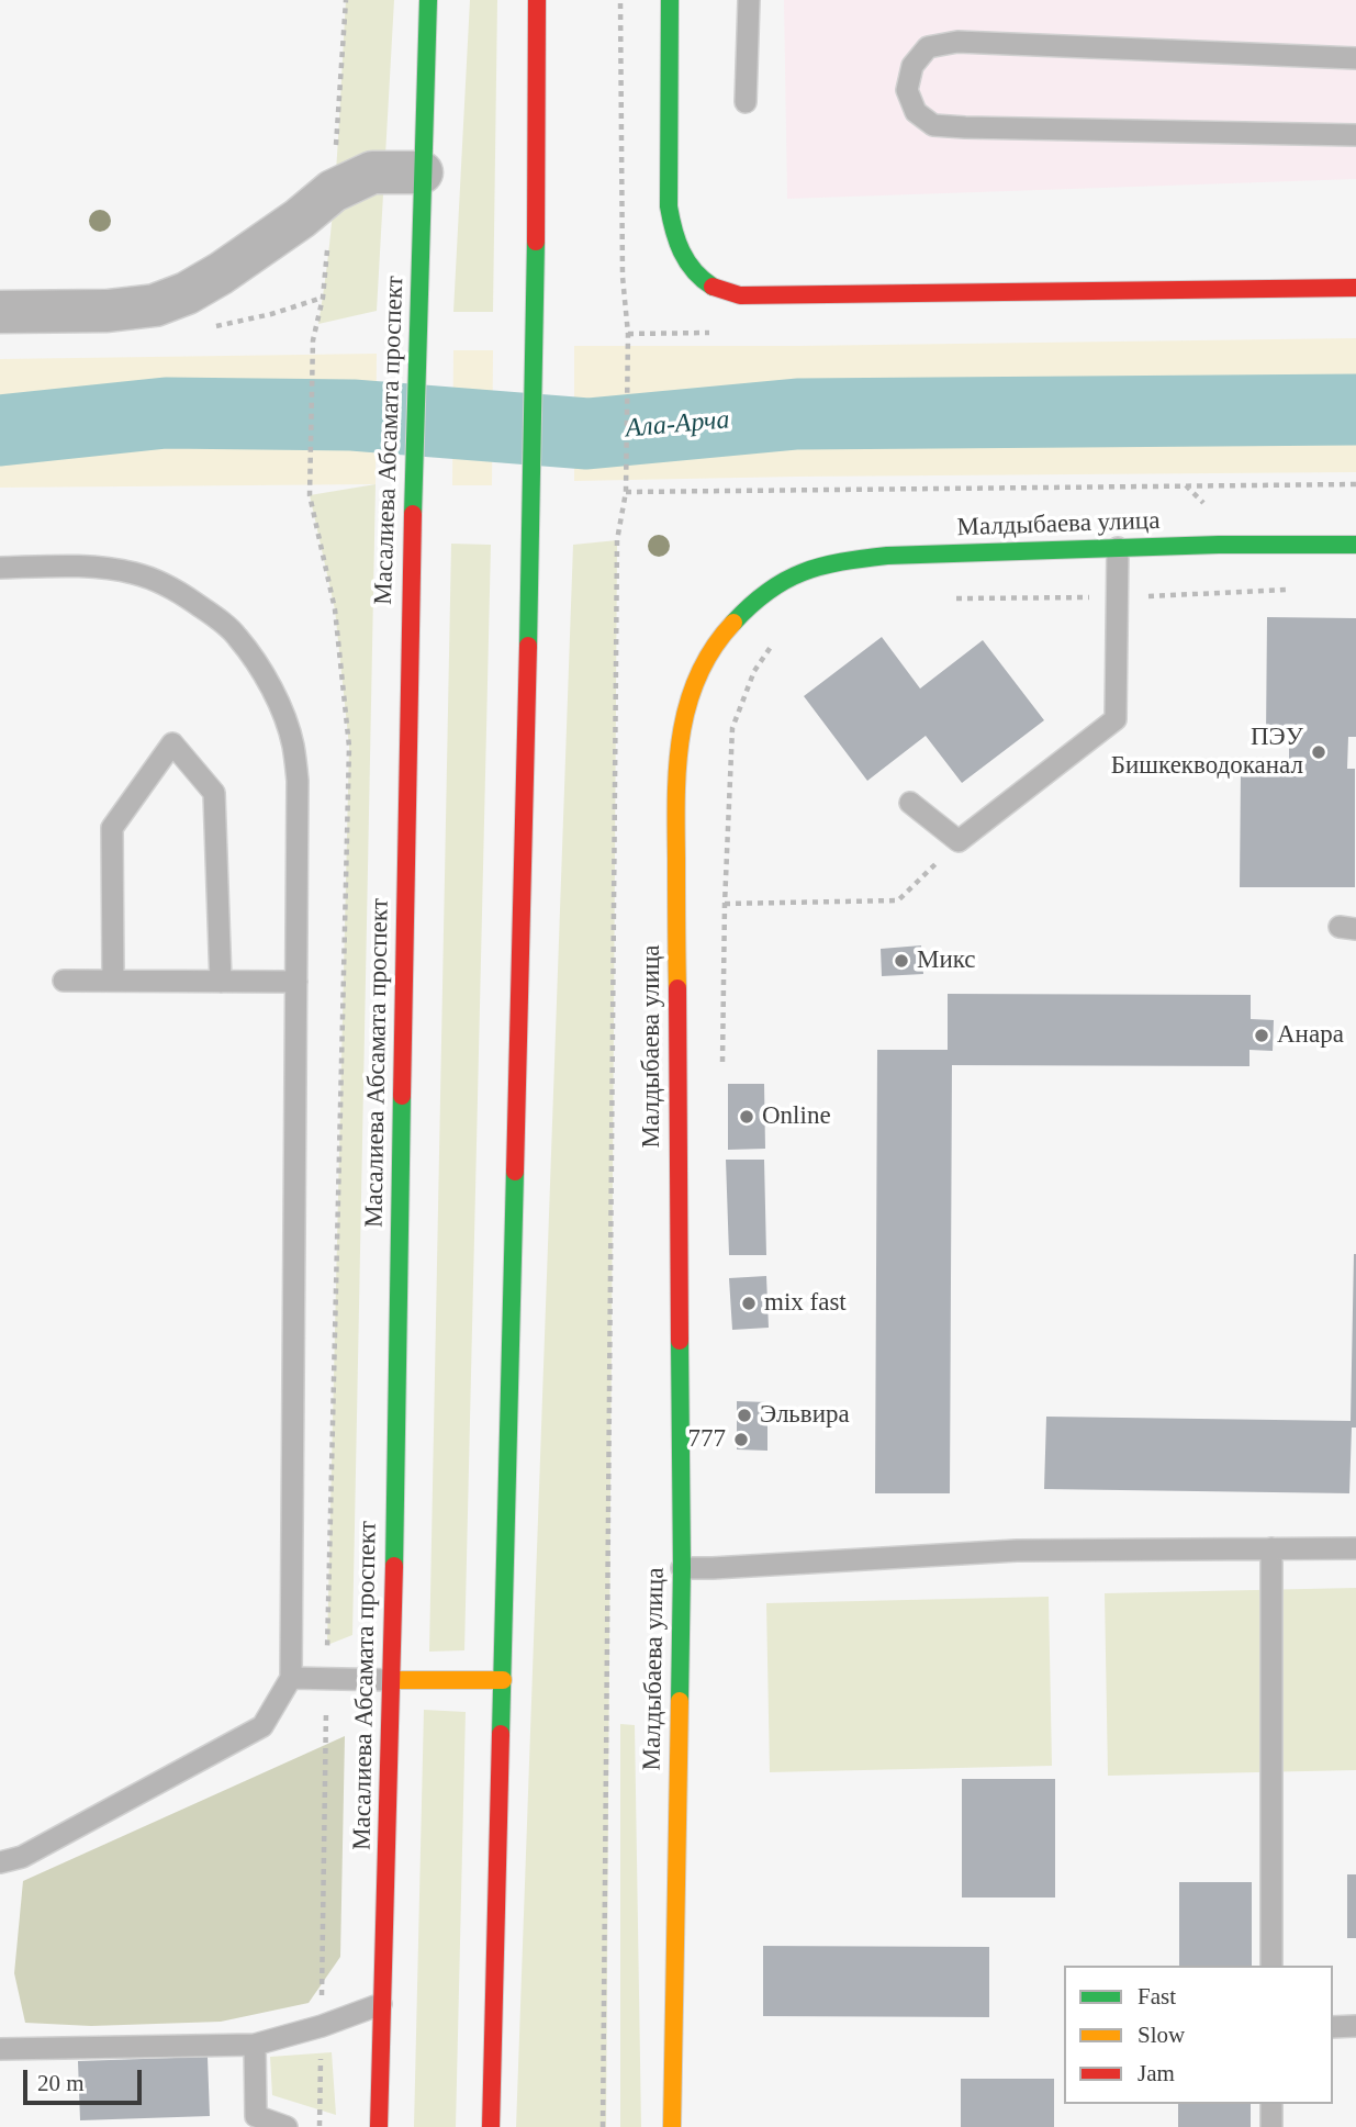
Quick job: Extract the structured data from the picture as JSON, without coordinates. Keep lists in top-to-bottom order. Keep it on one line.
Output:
{"streets":{"main road":["Масалиева Абсамата проспект","Малдыбаева улица"]},"water":["Ала-Арча"],"places":["ПЭУ Бишкекводоканал","Микс","Анара","Online","mix fast","Эльвира","777"],"legend":["Fast","Slow","Jam"],"scale_bar":"20 m"}
